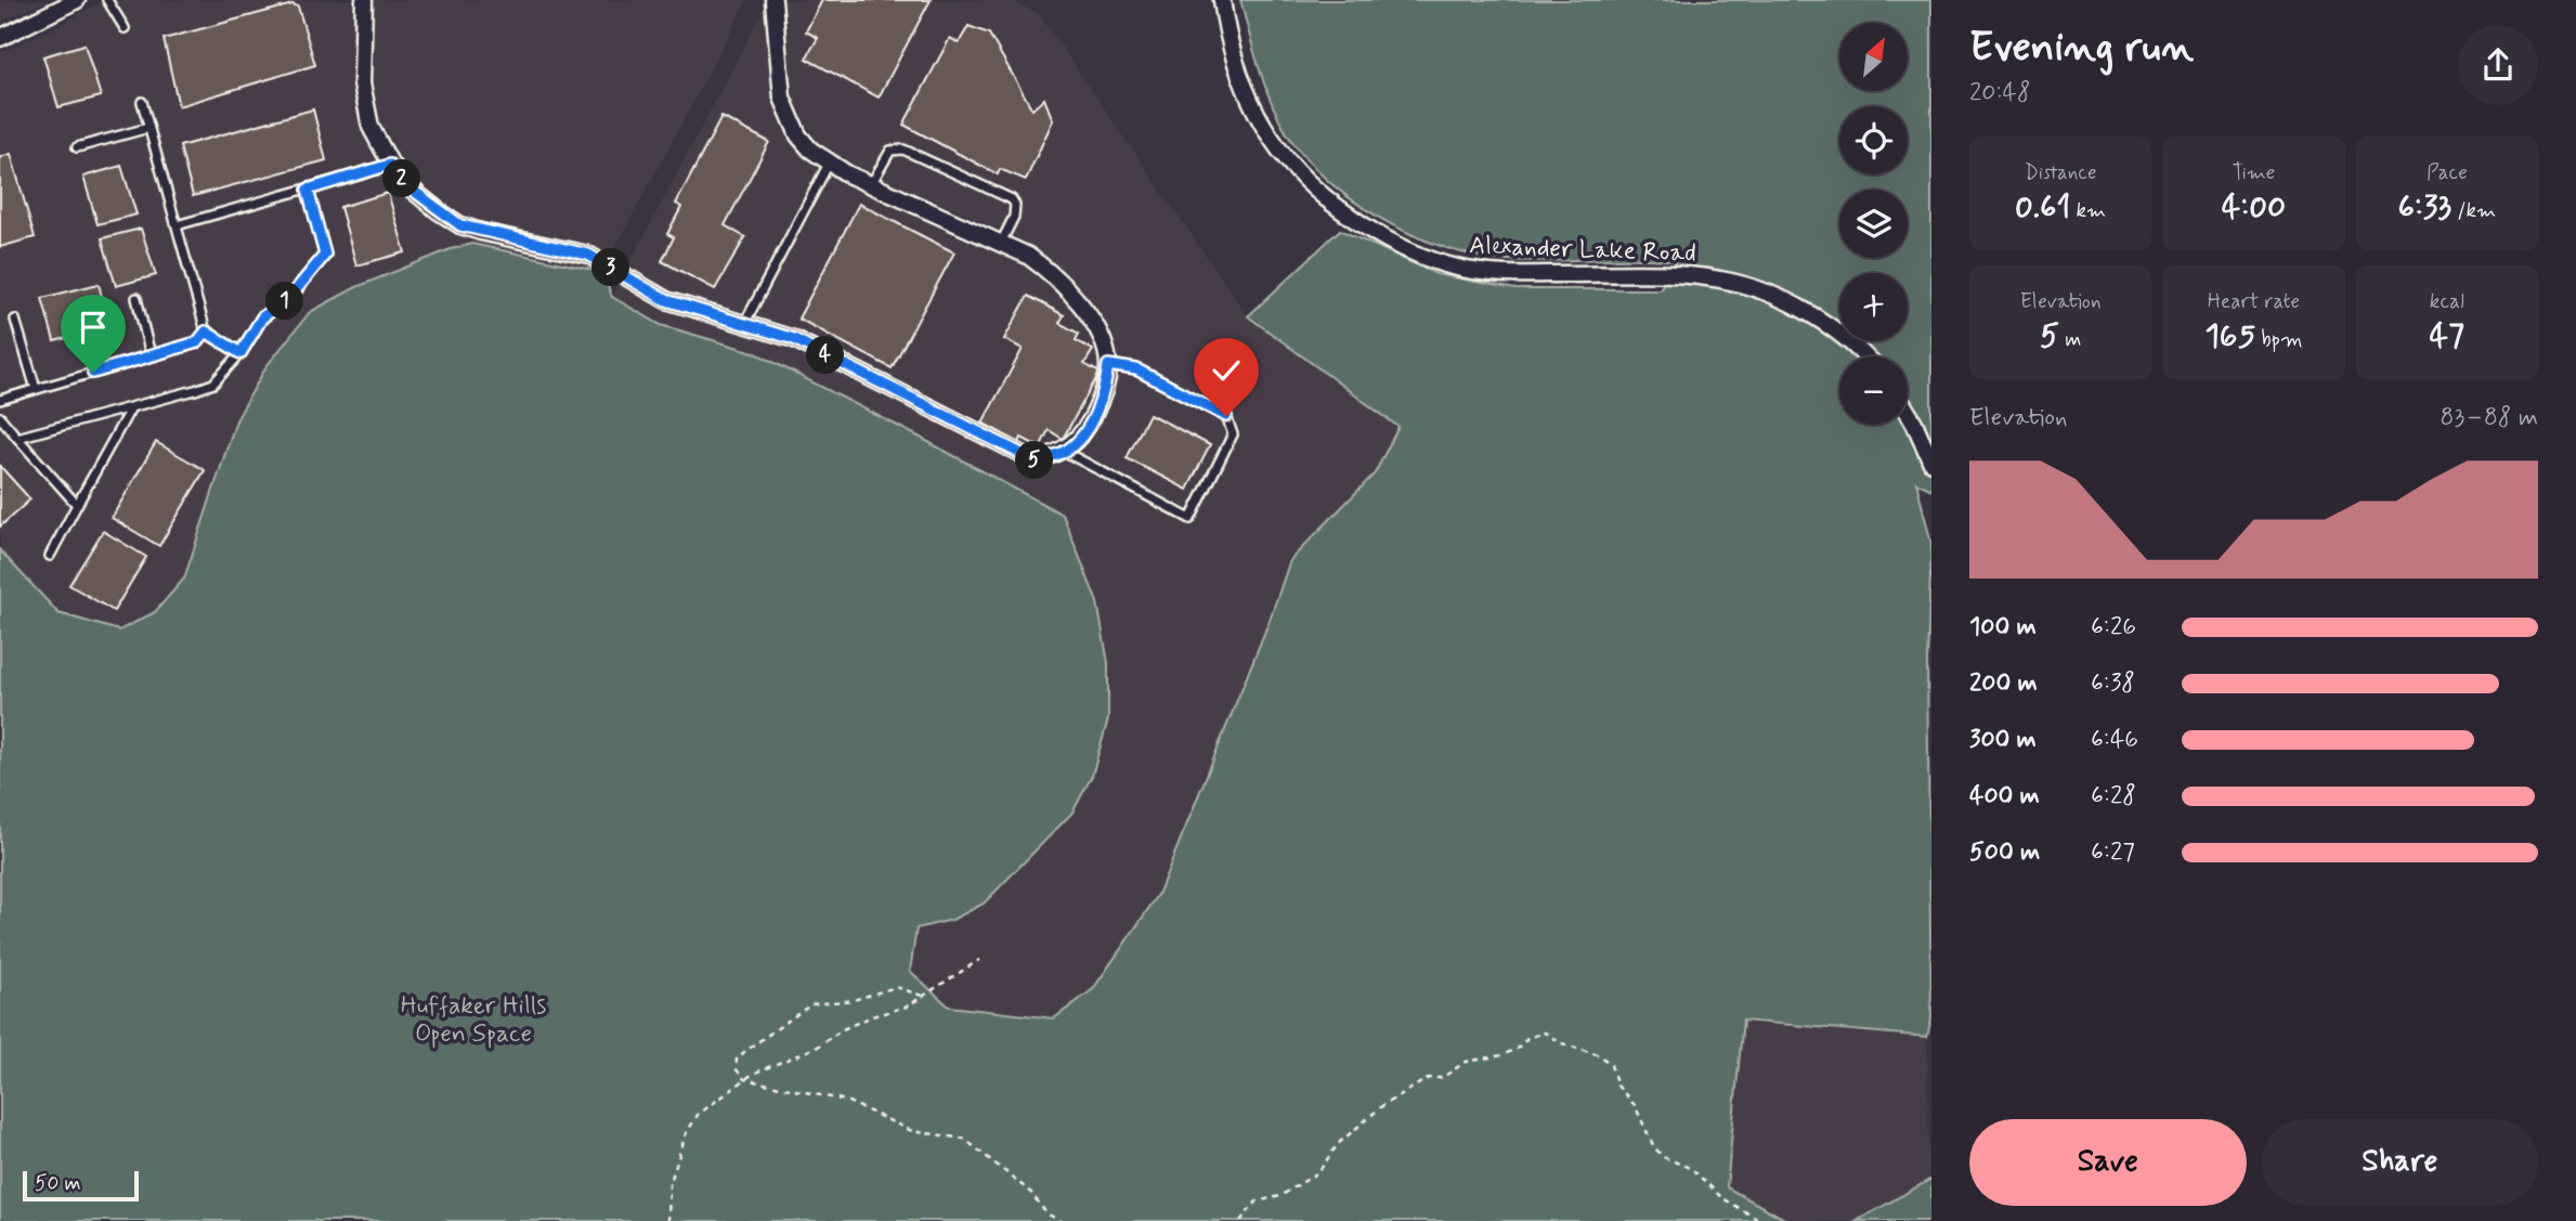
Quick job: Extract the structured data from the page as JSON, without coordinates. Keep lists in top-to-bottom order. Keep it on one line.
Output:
{"streets":{"street":["Alexander Lake Road"]},"parks":["Huffaker Hills Open Space"],"scale_bar":"50 m","north":"top right","page":{"heading":["Evening run","20:48"],"map_buttons":["+","−"],"stats":[["Distance","0.61 km"],["Time","4:00"],["Pace","6:33 /km"],["Elevation","5 m"],["Heart rate","165 bpm"],["kcal","47"]],"pins":["2","3","1","4","5"],"chart":["Elevation","83–88 m"],"list":[{"name":"100 m","note":"6:26"},{"name":"200 m","note":"6:38"},{"name":"300 m","note":"6:46"},{"name":"400 m","note":"6:28"},{"name":"500 m","note":"6:27"}],"buttons":["Save","Share"],"scale":"50 m"}}
